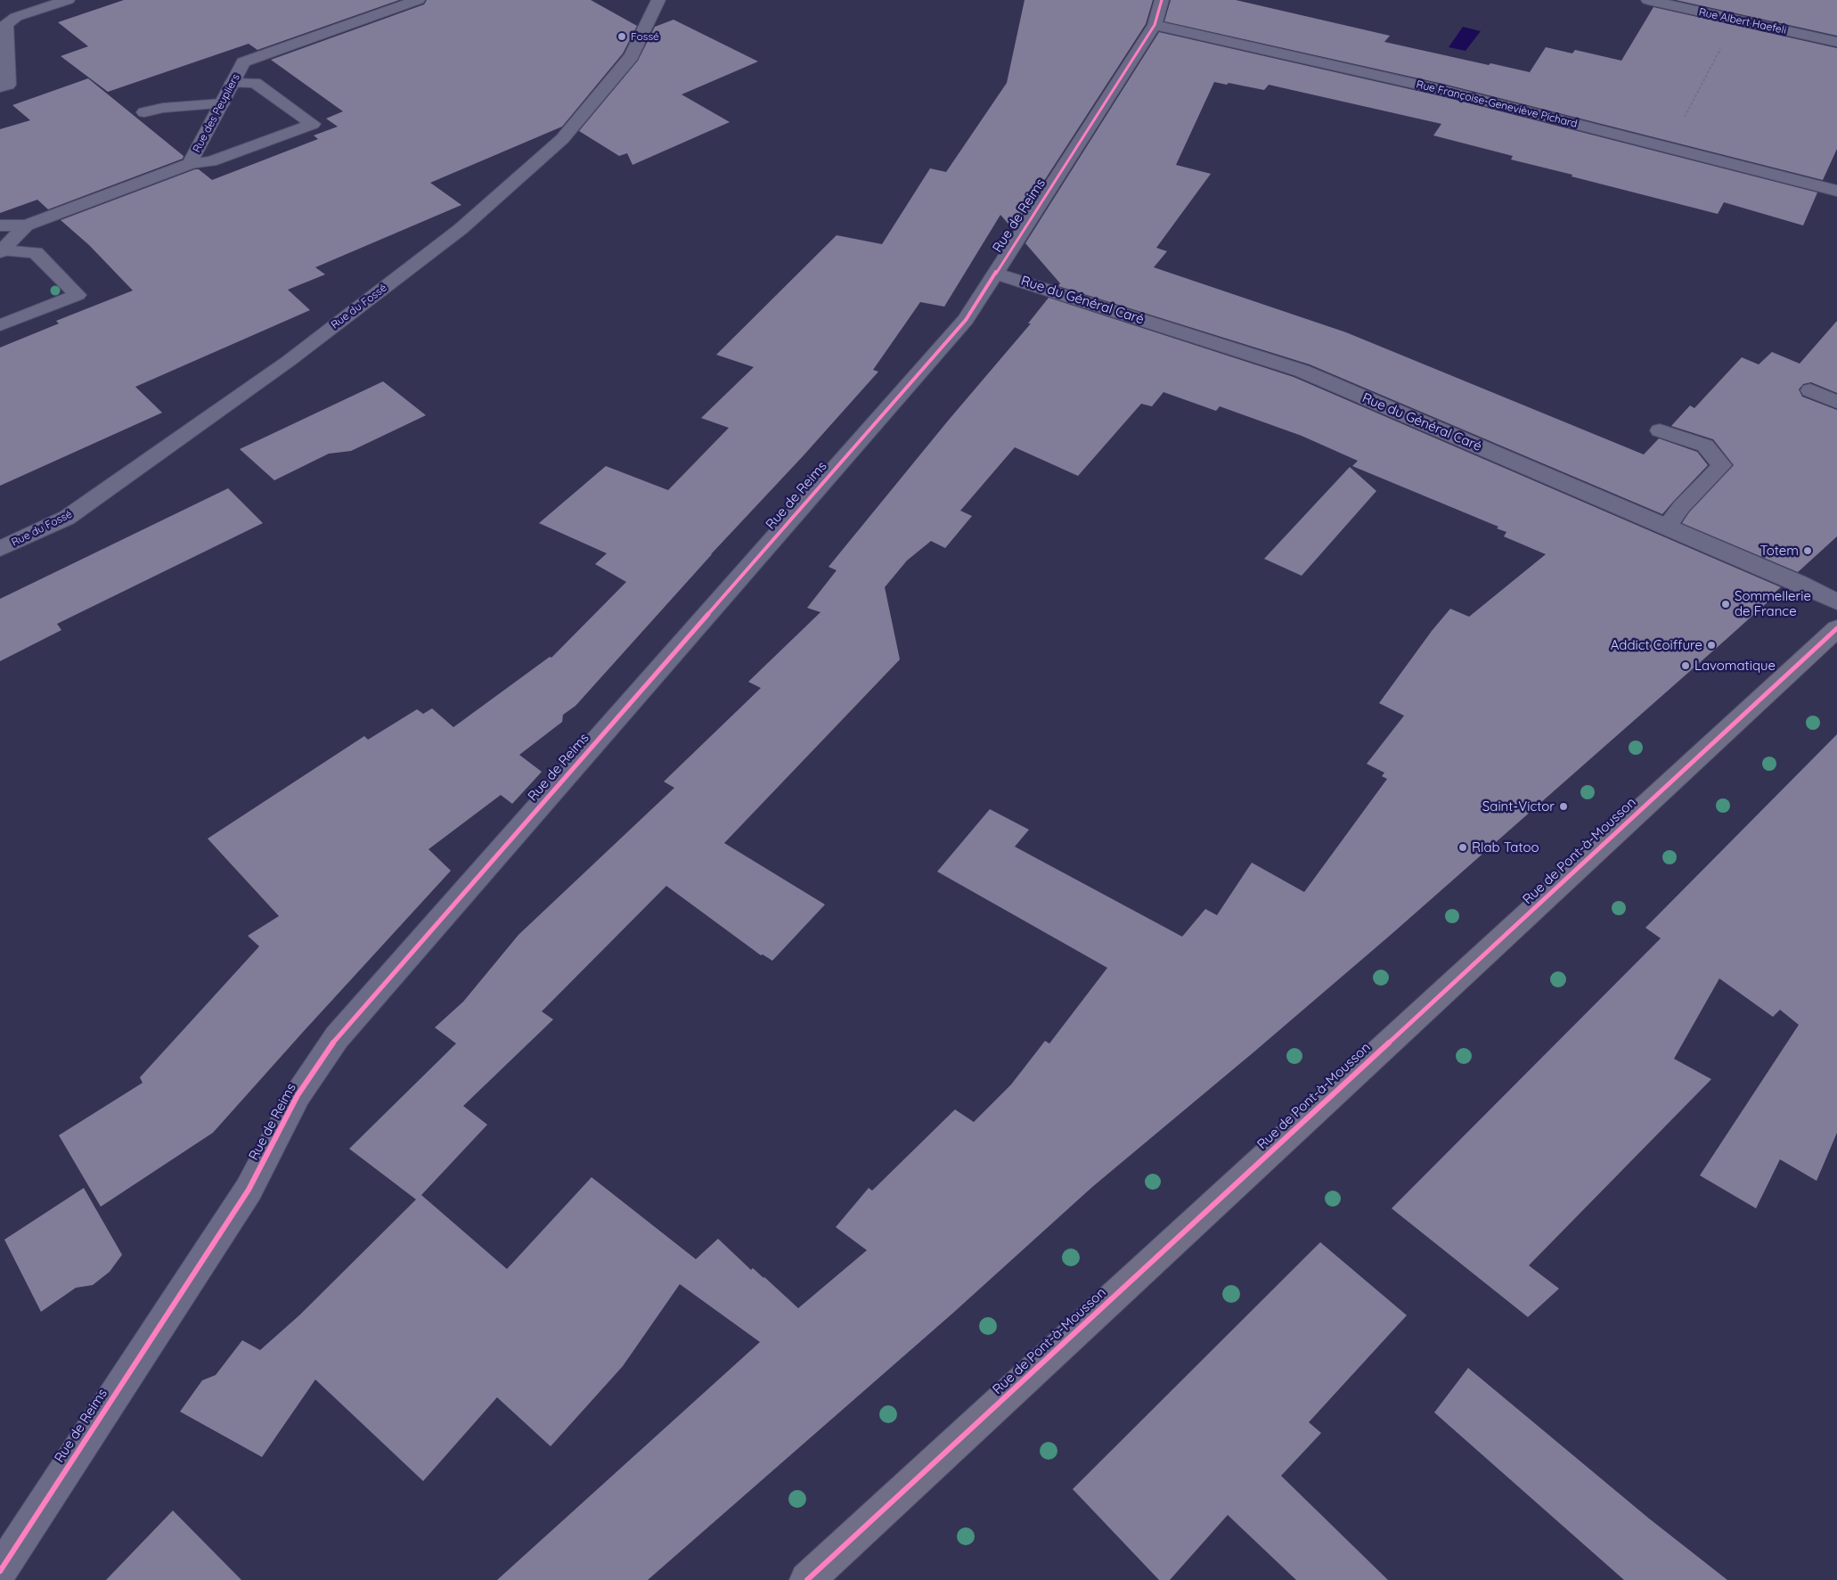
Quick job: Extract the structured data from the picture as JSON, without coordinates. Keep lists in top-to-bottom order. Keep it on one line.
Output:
{"streets":{"main road":["Rue de Pont-à-Mousson"],"street":["Rue Albert Haefeli","Rue Françoise-Geneviève Pichard","Rue des Peupliers","Rue de Reims","Rue du Général Caré","Rue du Fossé"]},"crossings":[["Rue Françoise-Geneviève Pichard","Rue de Reims"],["Rue de Reims","Rue du Général Caré"]],"places":["Fossé","Totem","Sommellerie de France","Addict Coiffure","Lavomatique","Saint-Victor","Rlab Tatoo"]}
